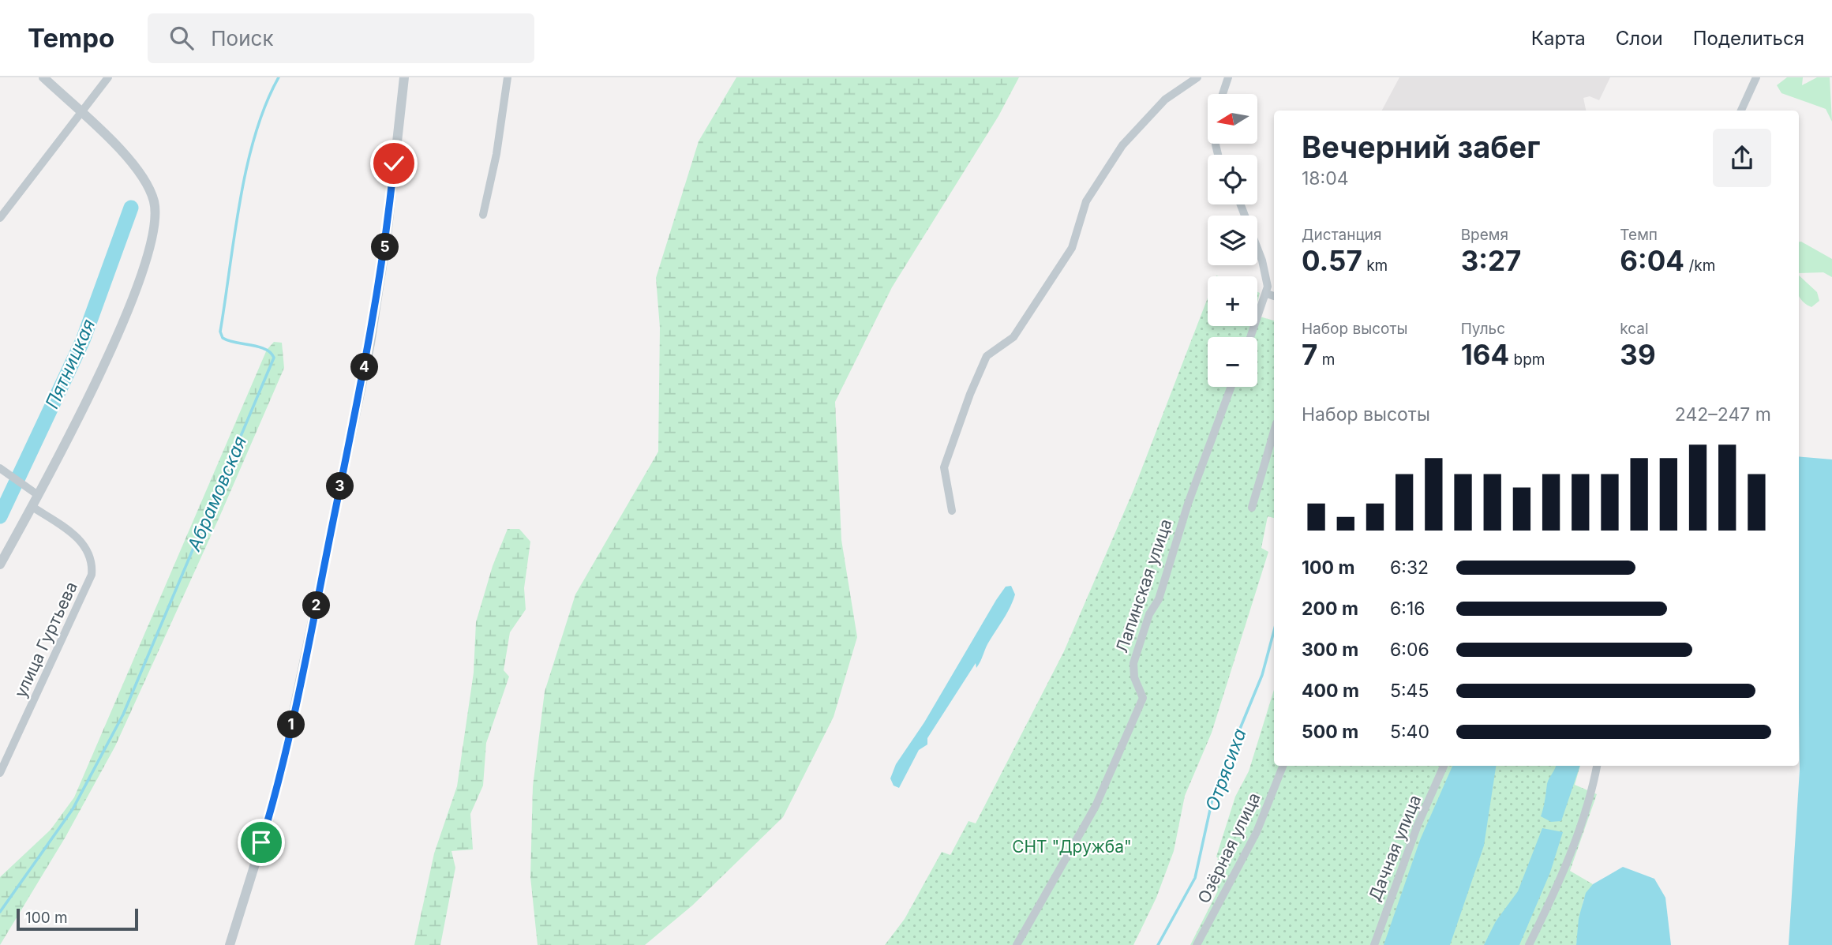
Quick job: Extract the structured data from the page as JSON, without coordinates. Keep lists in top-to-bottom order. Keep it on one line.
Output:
{"streets":{"street":["Лапинская улица","улица Гуртьева","Озёрная улица","Дачная улица"]},"water":["Пятницкая","Абрамовская","Отрясиха"],"parks":["СНТ \"Дружба\""],"scale_bar":"100 m","north":"left","page":{"header":"Tempo","search":"Поиск","nav":["Карта","Слои","Поделиться"],"map_buttons":["+","−"],"heading":["Вечерний забег","18:04"],"stats":[["Дистанция","0.57 km"],["Время","3:27"],["Темп","6:04 /km"],["Набор высоты","7 m"],["Пульс","164 bpm"],["kcal","39"]],"pins":["5","4","3","2","1"],"chart":["Набор высоты","242–247 m"],"list":[{"name":"100 m","note":"6:32"},{"name":"200 m","note":"6:16"},{"name":"300 m","note":"6:06"},{"name":"400 m","note":"5:45"},{"name":"500 m","note":"5:40"}],"scale":"100 m"}}
